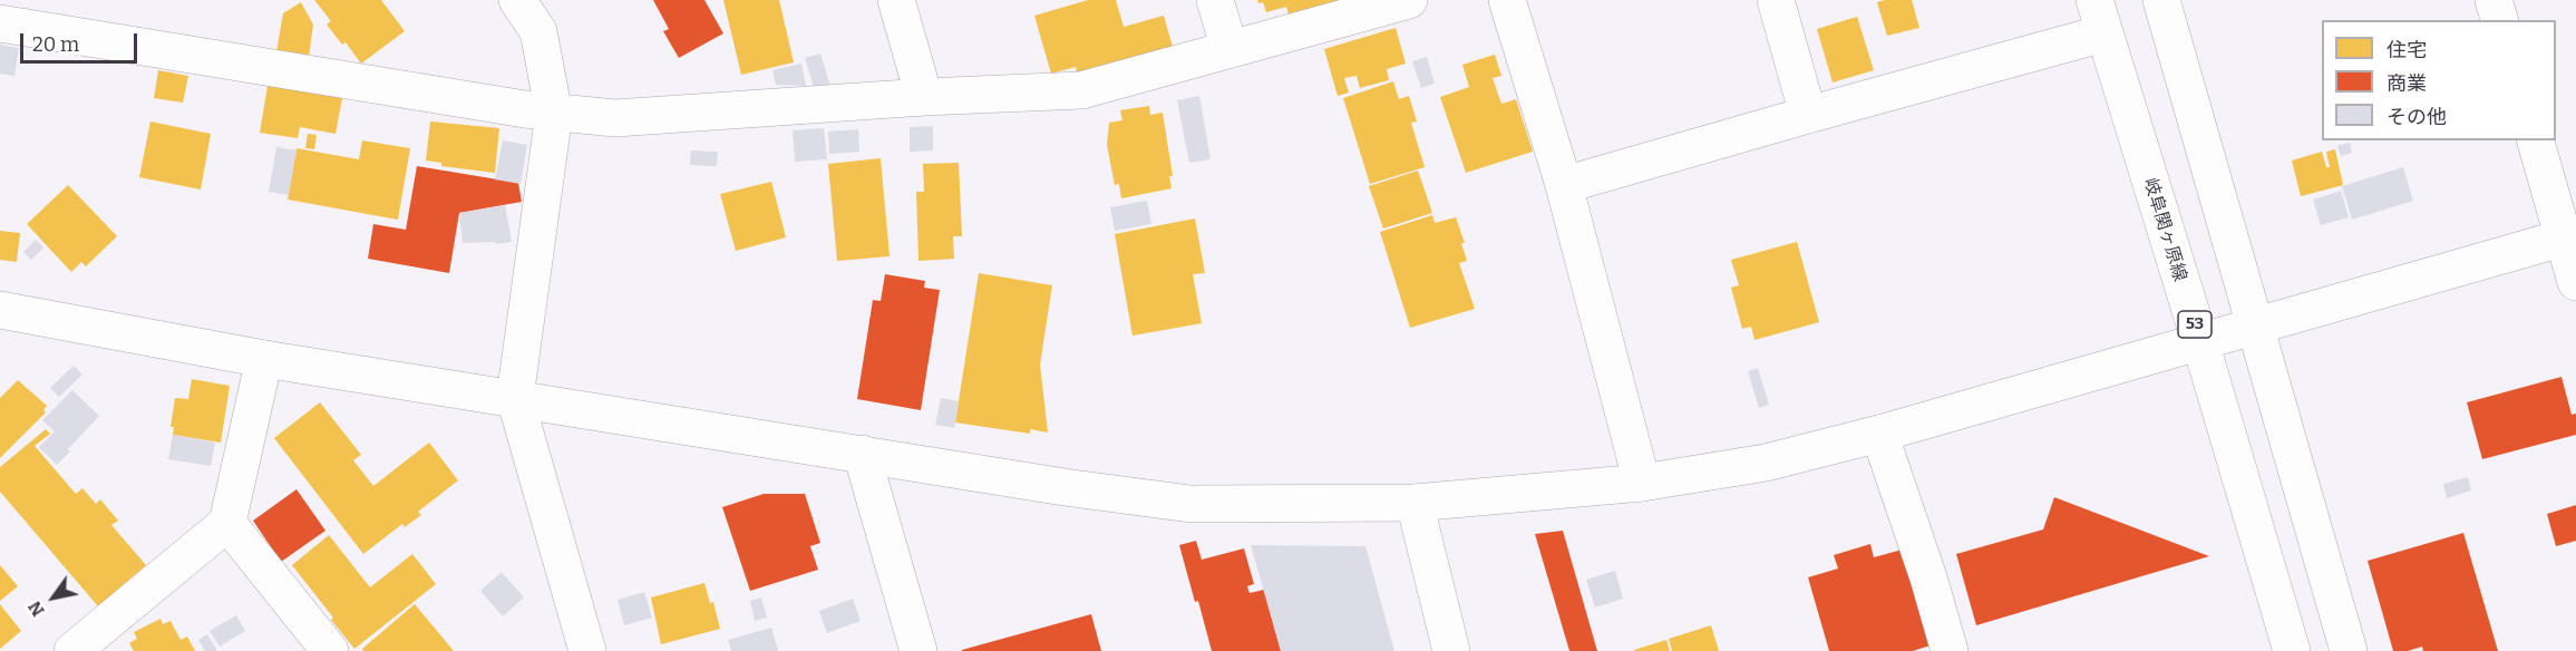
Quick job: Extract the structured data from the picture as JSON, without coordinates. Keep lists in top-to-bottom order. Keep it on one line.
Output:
{"streets":{"street":["岐阜関ヶ原線","53"]},"legend":["住宅","商業","その他"],"scale_bar":"20 m","north":"bottom left"}
